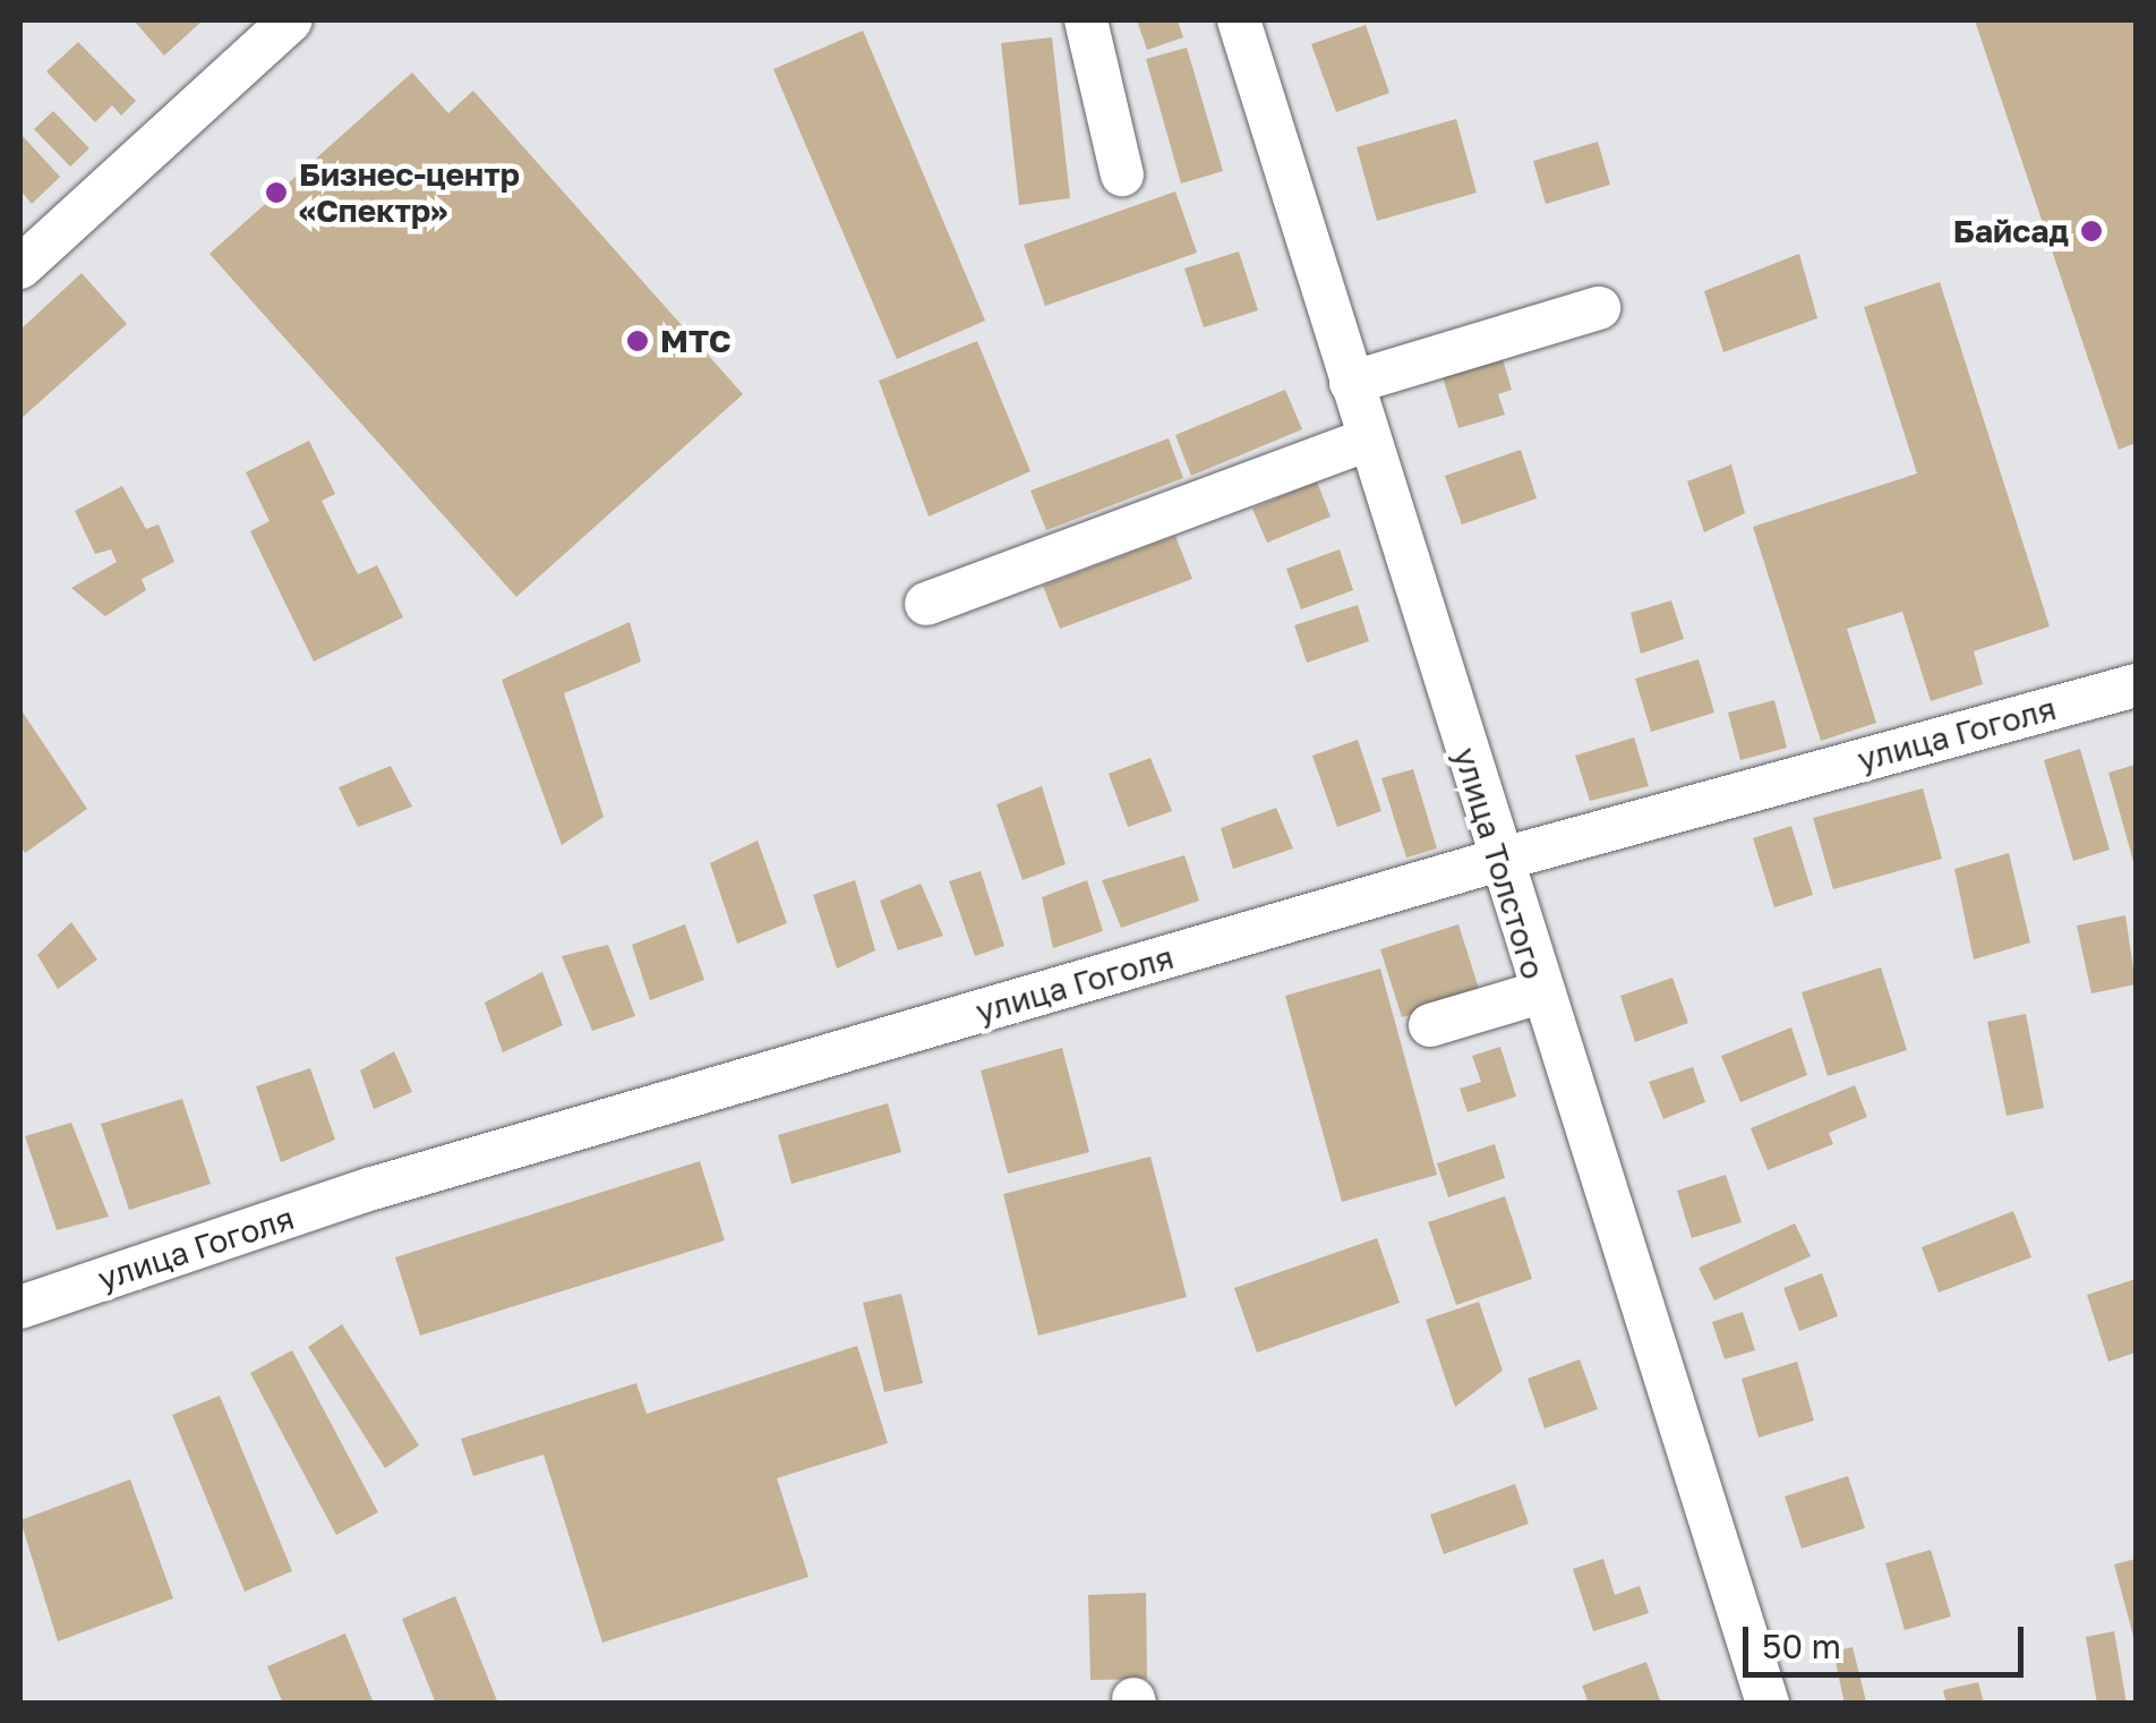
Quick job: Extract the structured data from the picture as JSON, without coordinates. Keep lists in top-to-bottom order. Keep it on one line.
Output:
{"streets":{"street":["улица Гоголя","улица Толстого"]},"crossings":[["улица Гоголя","улица Толстого"]],"places":["Бизнес-центр «Спектр»","Байсад","МТС"],"scale_bar":"50 m"}
